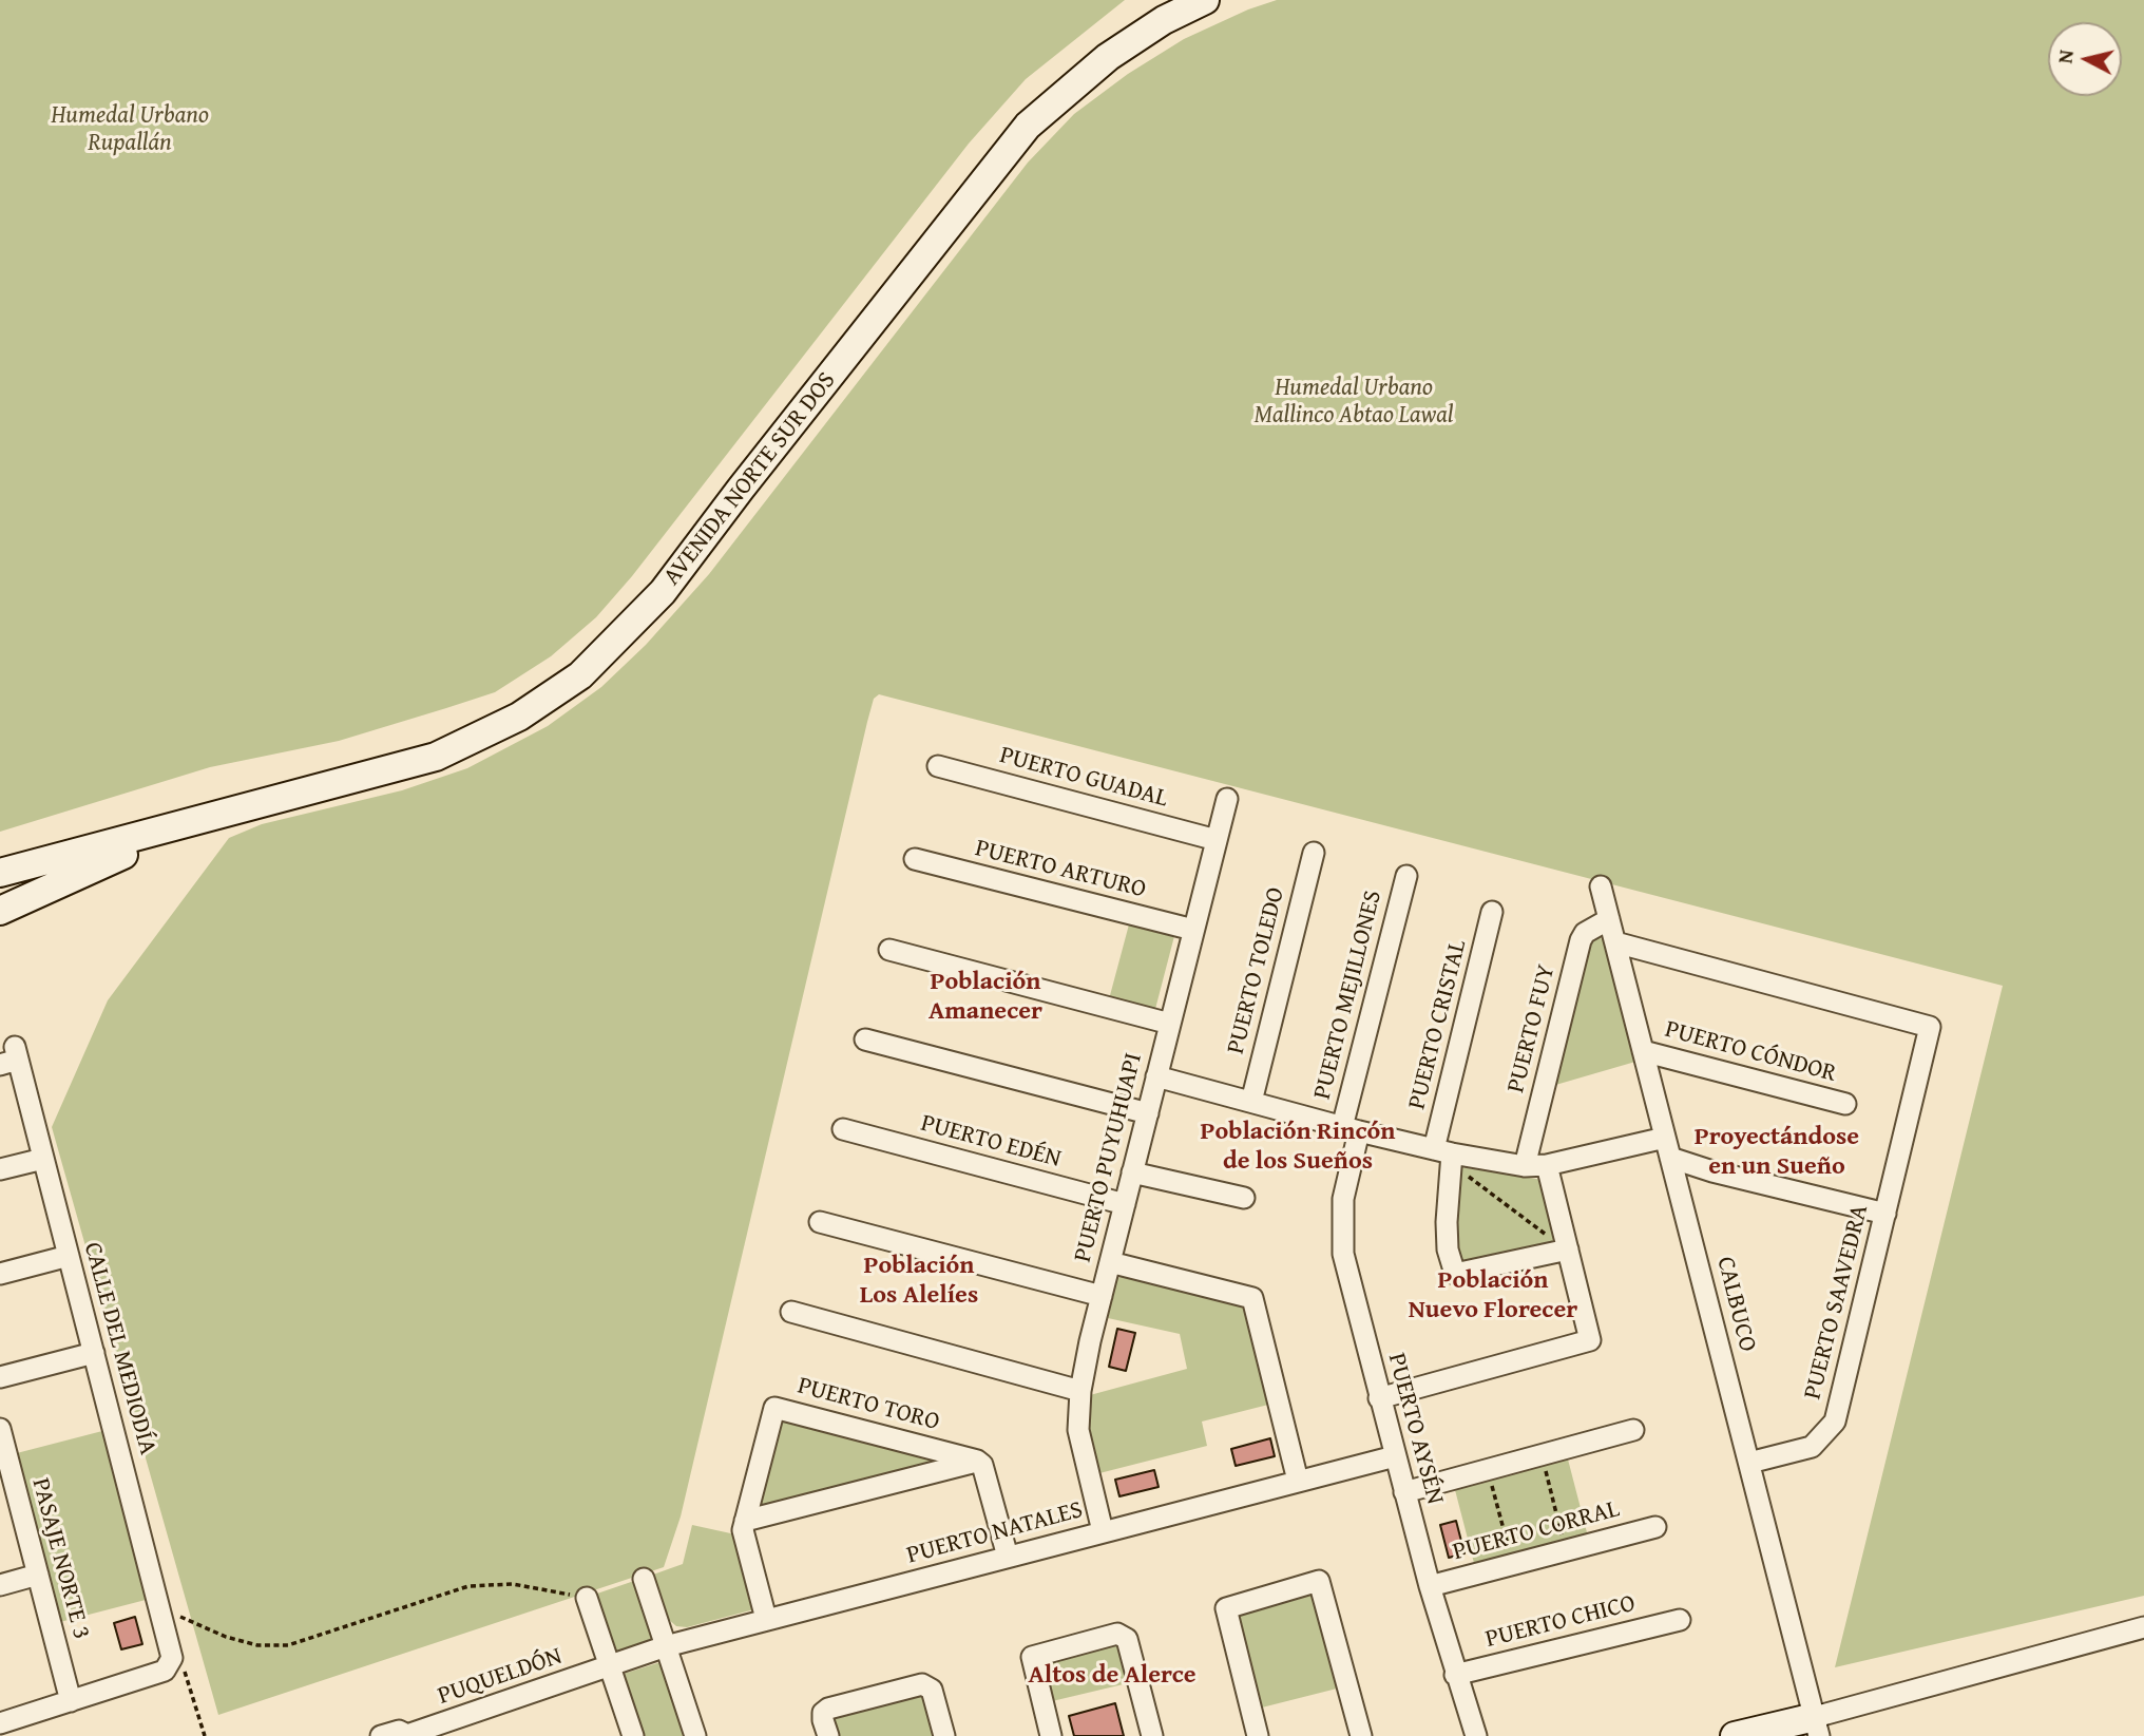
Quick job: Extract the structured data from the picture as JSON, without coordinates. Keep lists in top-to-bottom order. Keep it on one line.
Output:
{"streets":{"main road":["AVENIDA NORTE SUR DOS"],"street":["PUERTO GUADAL","PUERTO ARTURO","PUERTO TOLEDO","PUERTO MEJILLONES","PUERTO CRISTAL","PUERTO FUY","PUERTO CÓNDOR","PUERTO EDÉN","PUERTO PUYUHUAPI","PUERTO SAAVEDRA","CALBUCO","CALLE DEL MEDIODÍA","PUERTO TORO","PUERTO AYSÉN","PUERTO CORRAL","PUERTO NATALES","PASAJE NORTE 3","PUERTO CHICO","PUQUELDÓN"]},"crossings":[["PUERTO GUADAL","PUERTO PUYUHUAPI"],["PUERTO ARTURO","PUERTO PUYUHUAPI"],["PUERTO MEJILLONES","PUERTO AYSÉN"],["PUERTO FUY","CALBUCO"],["PUERTO CÓNDOR","CALBUCO"],["PUERTO EDÉN","PUERTO PUYUHUAPI"],["PUERTO PUYUHUAPI","PUERTO NATALES"],["PUERTO SAAVEDRA","CALBUCO"],["PUERTO TORO","PUERTO NATALES"],["PUERTO AYSÉN","PUERTO CORRAL"],["PUERTO AYSÉN","PUERTO NATALES"],["PUERTO AYSÉN","PUERTO CHICO"],["PUERTO NATALES","PUQUELDÓN"]],"districts":["Población Amanecer","Población Rincón de los Sueños","Proyectándose en un Sueño","Población Los Alelíes","Población Nuevo Florecer","Altos de Alerce"],"parks":["Humedal Urbano Rupallán","Humedal Urbano Mallinco Abtao Lawal"],"north":"left"}
